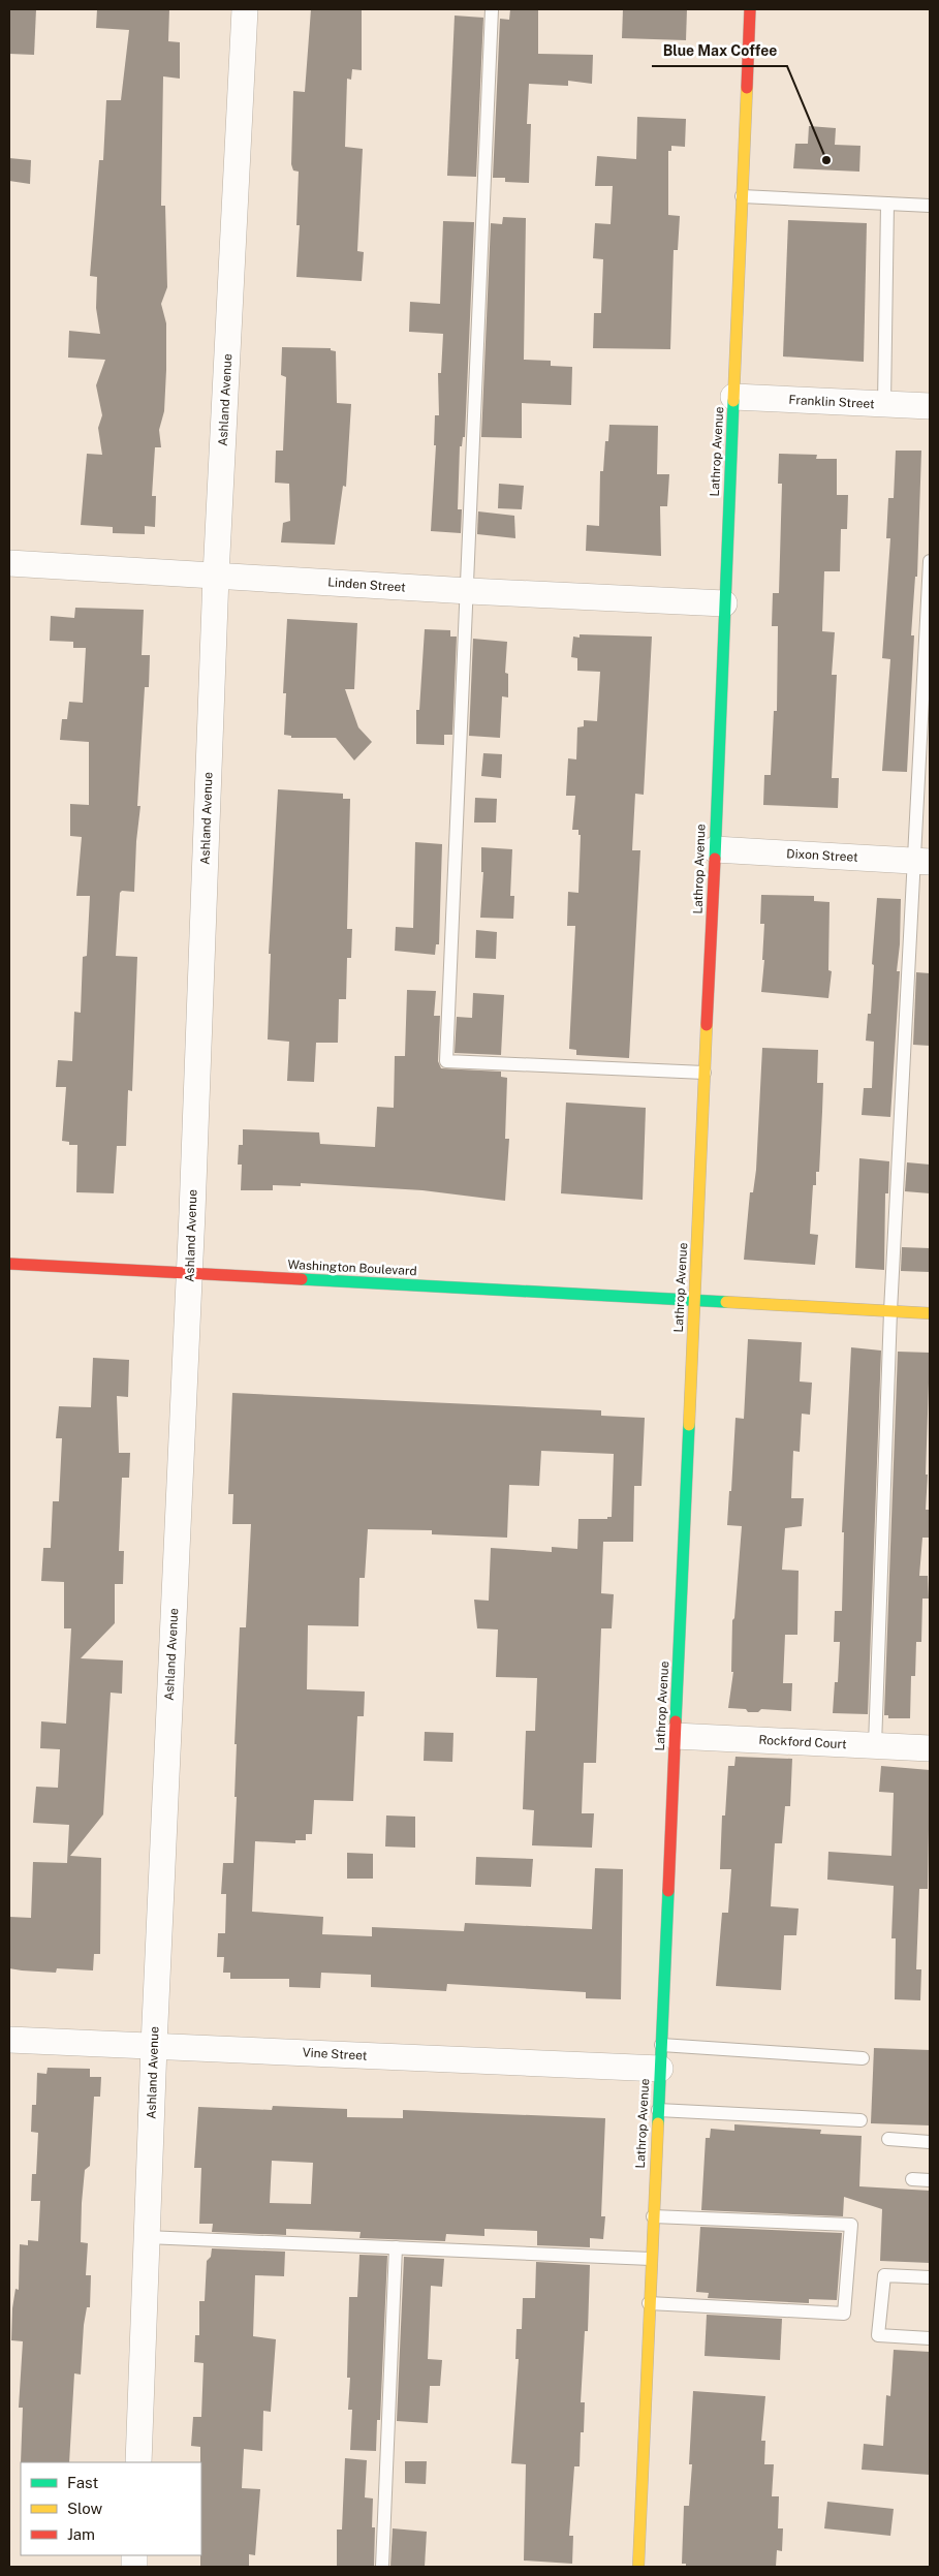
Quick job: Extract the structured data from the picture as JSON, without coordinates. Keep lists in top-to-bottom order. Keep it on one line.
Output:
{"streets":{"street":["Ashland Avenue","Franklin Street","Lathrop Avenue","Linden Street","Dixon Street","Washington Boulevard","Rockford Court","Vine Street"]},"crossings":[["Ashland Avenue","Linden Street"],["Ashland Avenue","Washington Boulevard"],["Ashland Avenue","Vine Street"],["Franklin Street","Lathrop Avenue"],["Lathrop Avenue","Linden Street"],["Lathrop Avenue","Dixon Street"],["Lathrop Avenue","Washington Boulevard"],["Lathrop Avenue","Rockford Court"],["Lathrop Avenue","Vine Street"]],"places":["Blue Max Coffee"],"legend":["Fast","Slow","Jam"]}
